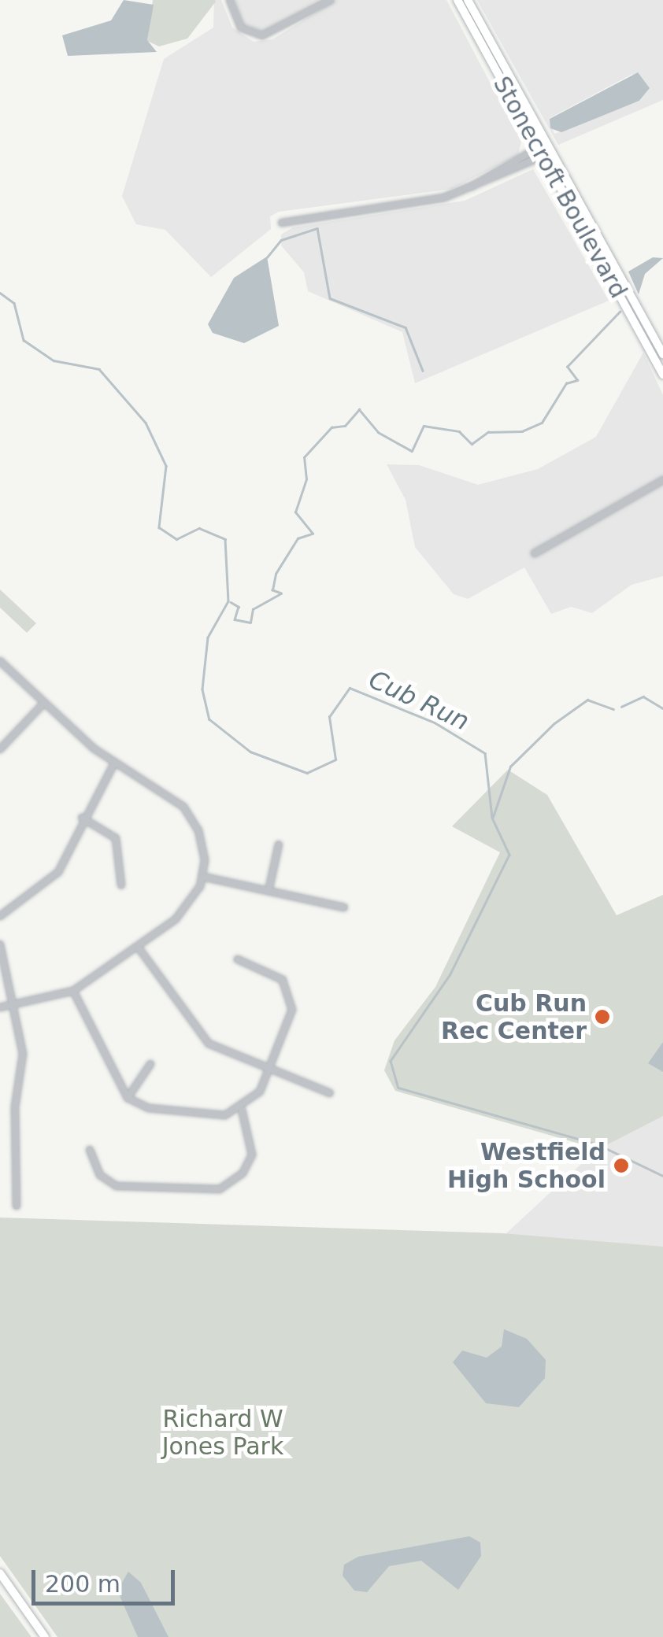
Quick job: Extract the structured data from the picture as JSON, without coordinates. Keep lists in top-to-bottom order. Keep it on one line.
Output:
{"streets":{"main road":["Stonecroft Boulevard"]},"water":["Cub Run"],"parks":["Richard W Jones Park"],"places":["Cub Run Rec Center","Westfield High School"],"scale_bar":"200 m"}
